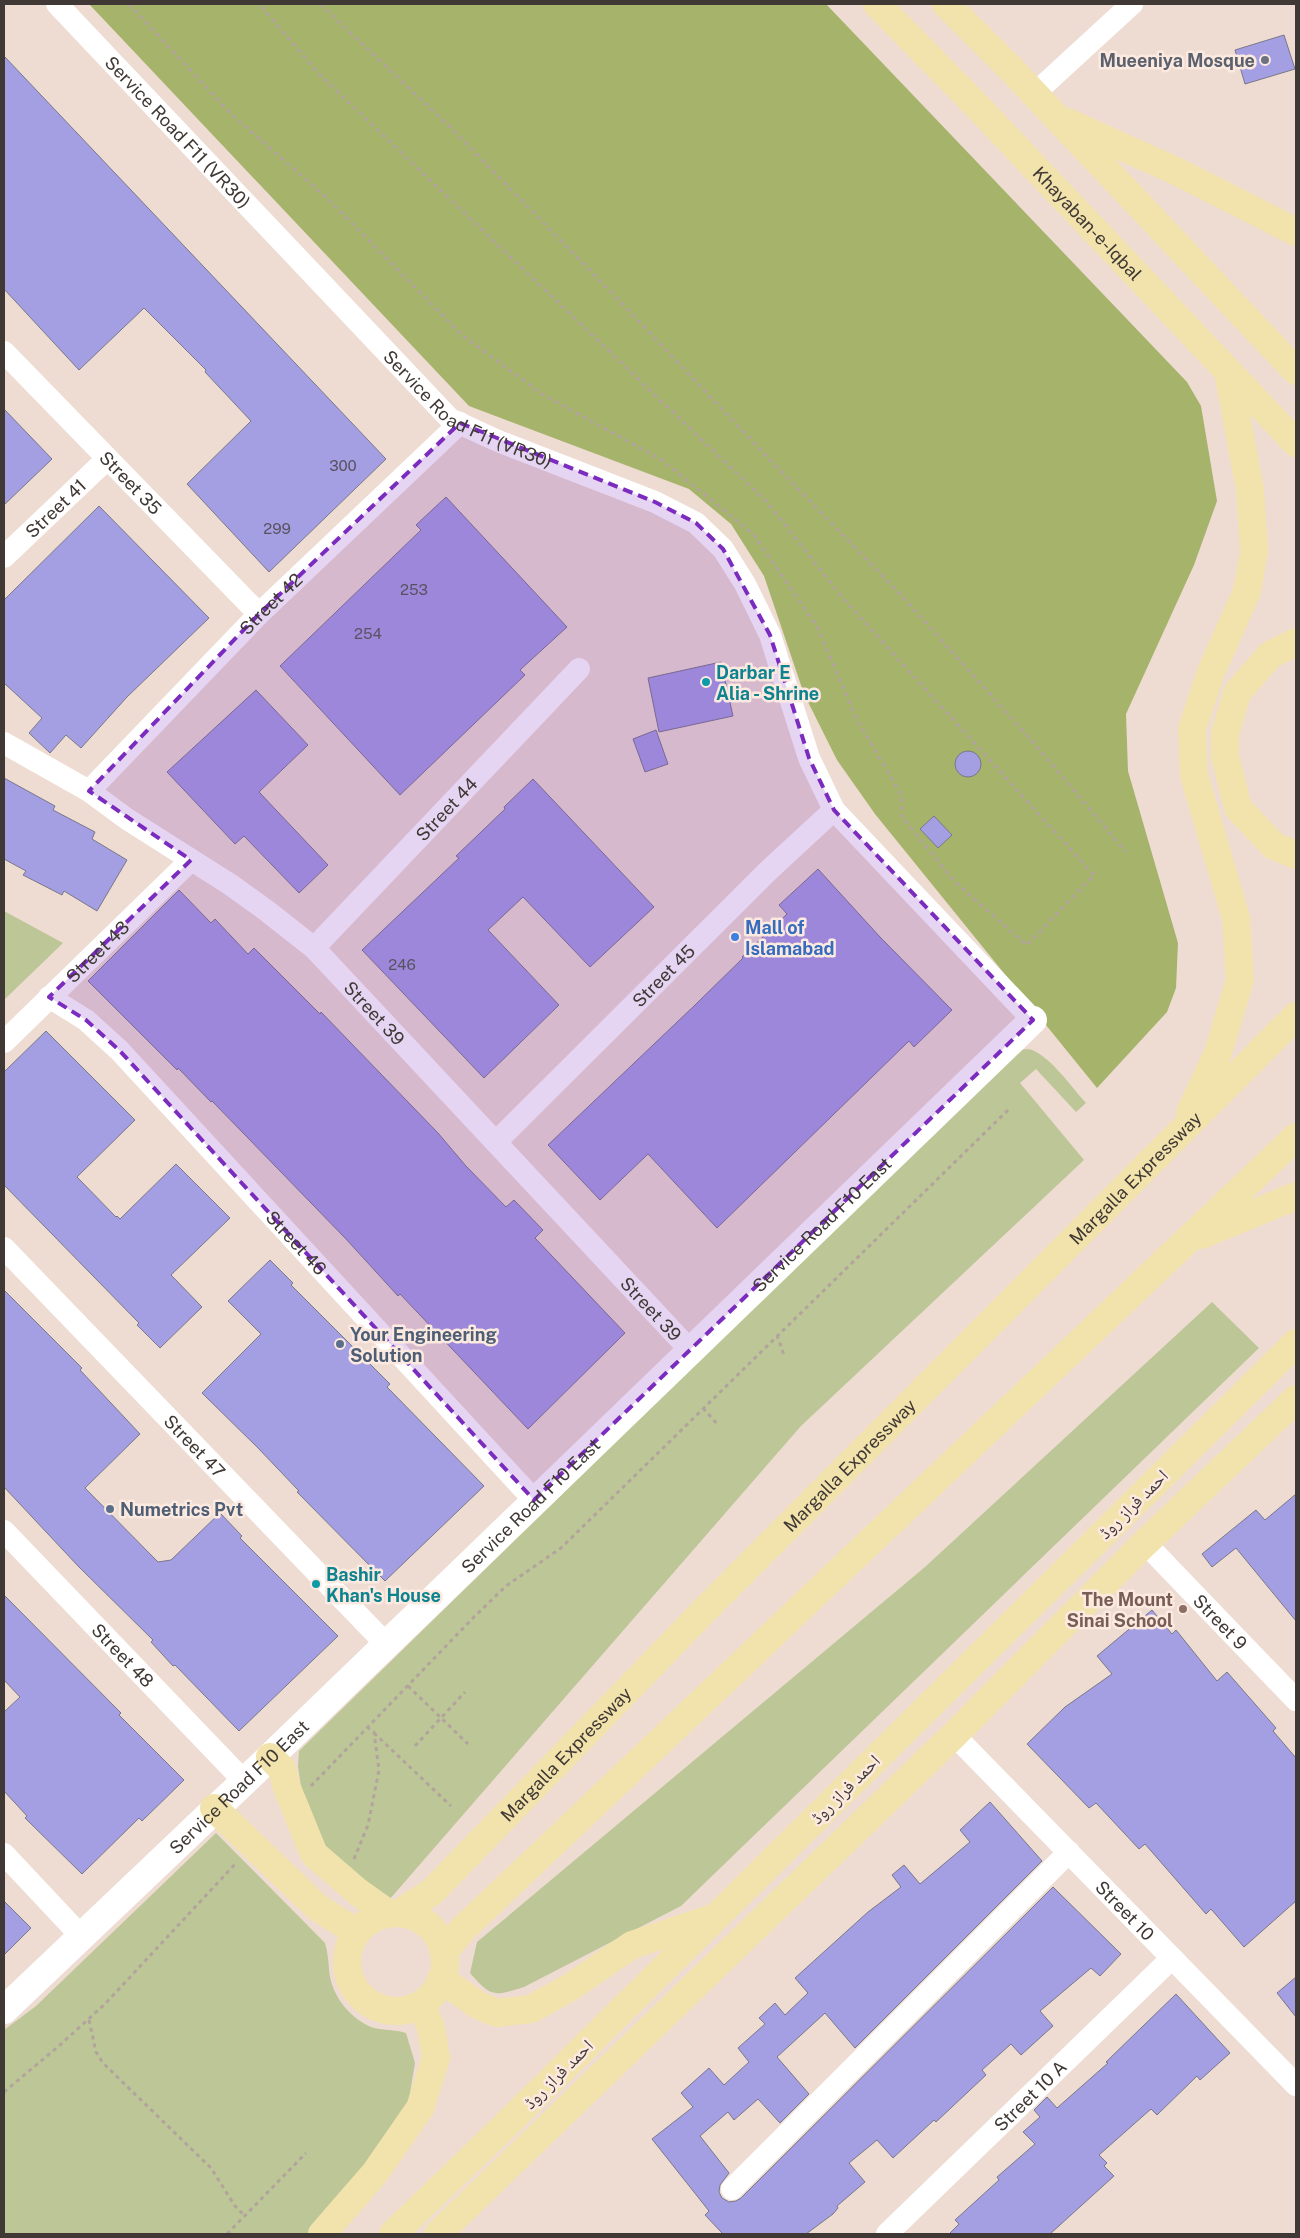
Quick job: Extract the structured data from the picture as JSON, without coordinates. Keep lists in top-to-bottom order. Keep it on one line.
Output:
{"streets":{"main road":["Khayaban-e-Iqbal","Margalla Expressway","احمد فراز روڈ"],"street":["Service Road F11 (VR30)","Street 35","Street 41","Street 42","Street 44","Street 43","Street 45","Street 39","Service Road F10 East","Street 46","Street 47","Street 9","Street 48","Street 10","Street 10 A"]},"crossings":[["Service Road F11 (VR30)","Street 42"],["Service Road F11 (VR30)","Street 45"],["Service Road F11 (VR30)","Service Road F10 East"],["Street 35","Street 41"],["Street 35","Street 42"],["Street 42","Street 39"],["Street 44","Street 39"],["Street 43","Street 39"],["Street 43","Street 46"],["Street 45","Street 39"],["Street 39","Service Road F10 East"],["Service Road F10 East","Street 46"],["Service Road F10 East","Street 47"],["Service Road F10 East","Street 48"],["احمد فراز روڈ","Street 9"],["احمد فراز روڈ","Street 10"],["Street 10","Street 10 A"]],"places":["Mueeniya Mosque","Darbar E Alia - Shrine","Mall of Islamabad","Your Engineering Solution","Numetrics Pvt","Bashir Khan's House","The Mount Sinai School"],"house_numbers":["300","299","253","254","246"]}
